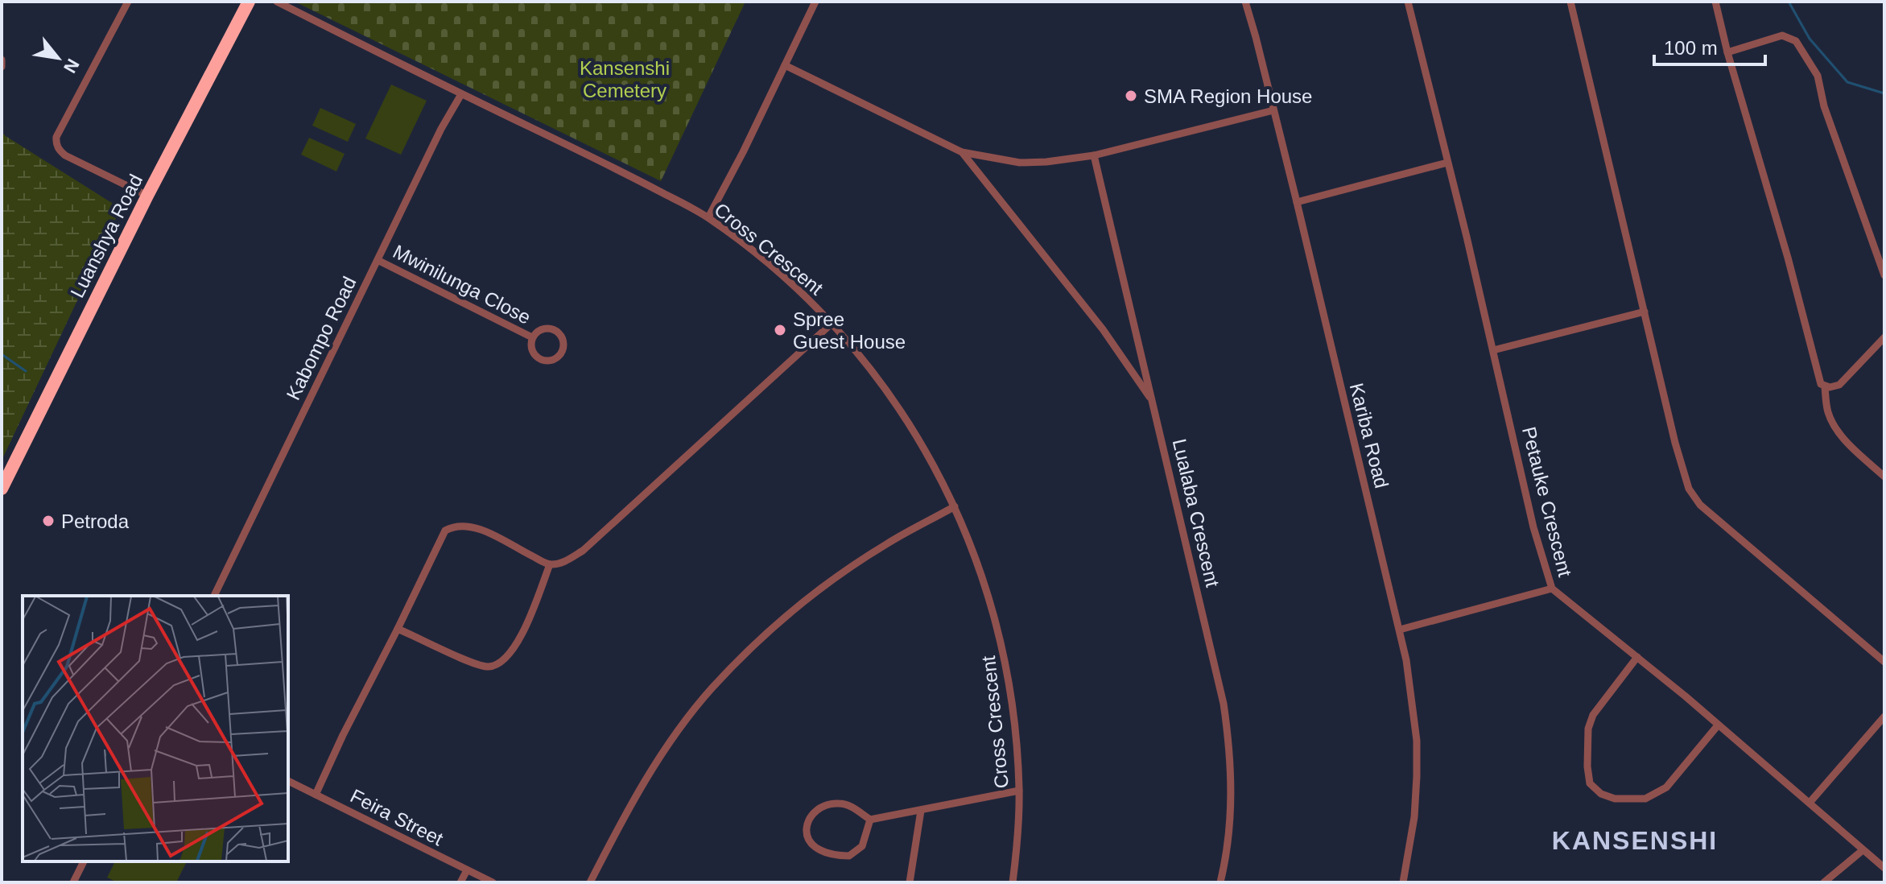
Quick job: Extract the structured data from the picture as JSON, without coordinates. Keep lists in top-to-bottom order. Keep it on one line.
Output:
{"streets":{"highway":["Luanshya Road"],"street":["Cross Crescent","Mwinilunga Close","Kabompo Road","Kariba Road","Petauke Crescent","Lualaba Crescent","Feira Street"]},"crossings":[["Cross Crescent","Kabompo Road"],["Mwinilunga Close","Kabompo Road"]],"districts":["KANSENSHI"],"parks":["Kansenshi Cemetery"],"places":["SMA Region House","Spree Guest House","Petroda"],"scale_bar":"100 m","north":"bottom right"}
